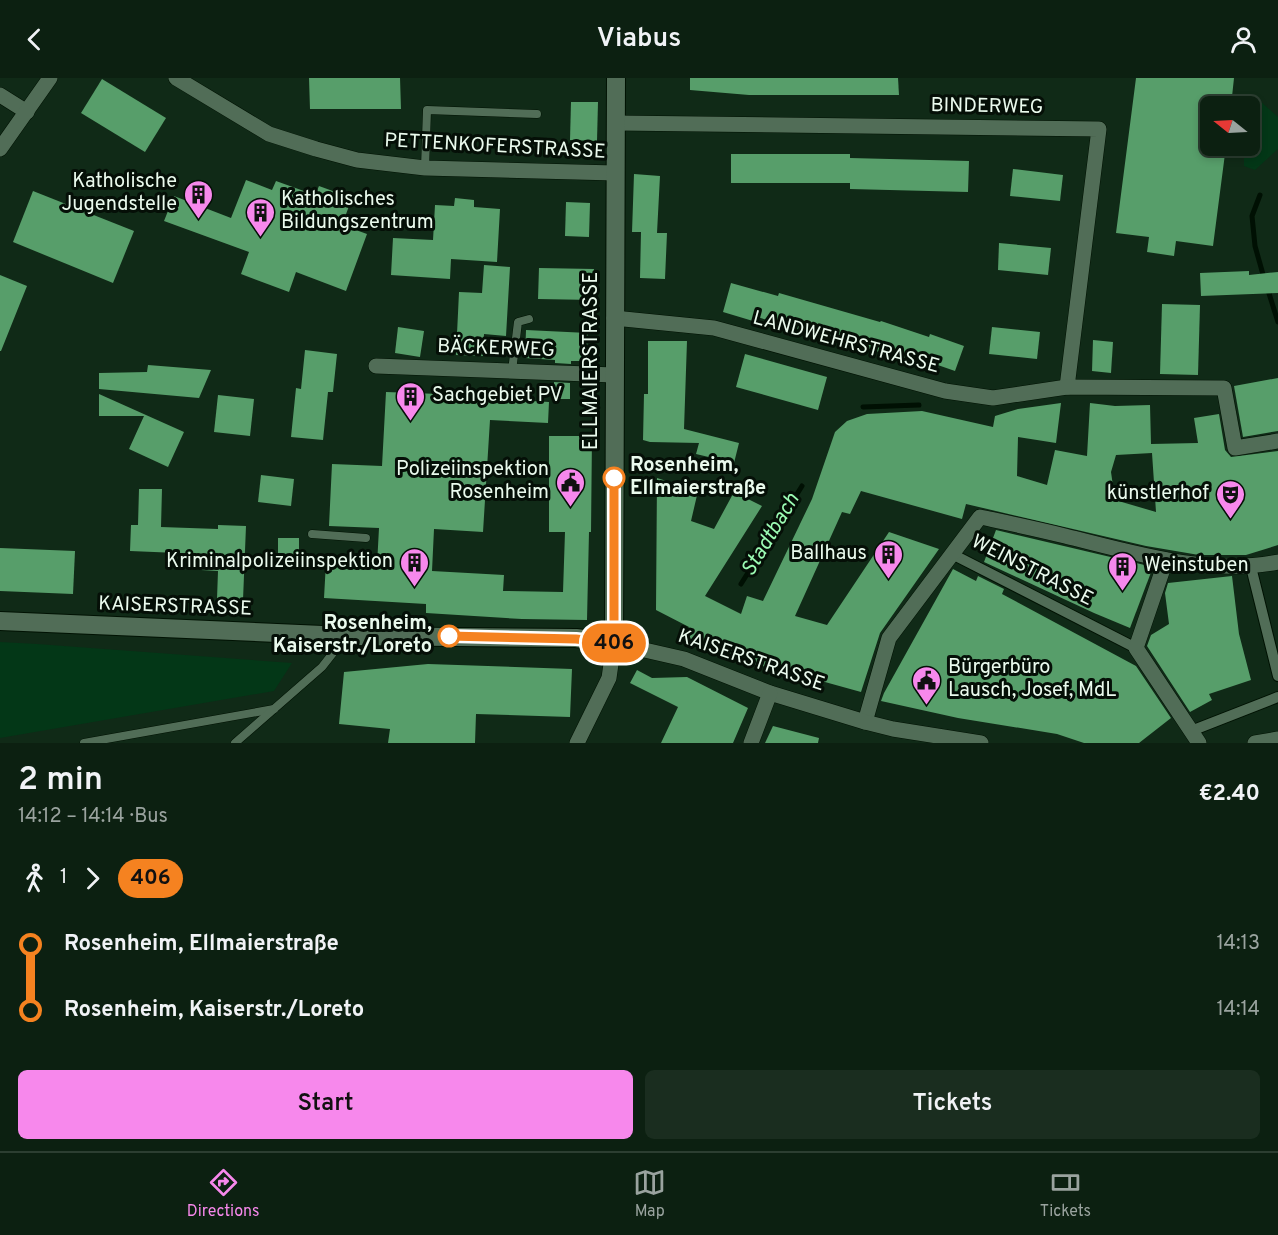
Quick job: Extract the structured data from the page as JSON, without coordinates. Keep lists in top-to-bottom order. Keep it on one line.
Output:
{"streets":{"street":["BINDERWEG","PETTENKOFERSTRASSE","LANDWEHRSTRASSE","BÄCKERWEG","ELLMAIERSTRASSE","WEINSTRASSE","KAISERSTRASSE"]},"crossings":[["BINDERWEG","LANDWEHRSTRASSE"],["BINDERWEG","ELLMAIERSTRASSE"],["PETTENKOFERSTRASSE","ELLMAIERSTRASSE"],["LANDWEHRSTRASSE","ELLMAIERSTRASSE"],["BÄCKERWEG","ELLMAIERSTRASSE"],["ELLMAIERSTRASSE","KAISERSTRASSE"],["WEINSTRASSE","KAISERSTRASSE"]],"water":["Stadtbach"],"places":{"building":["Katholische Jugendstelle","Katholisches Bildungszentrum","Sachgebiet PV","Ballhaus","Kriminalpolizeiinspektion","Weinstuben"],"other":["Rosenheim, Ellmaierstraße","Rosenheim, Kaiserstr./Loreto"],"public building":["Polizeiinspektion Rosenheim","Bürgerbüro Lausch, Josef, MdL"],"theatre":["künstlerhof"]},"lines":["bus line 406"],"north":"left","page":{"header":"Viabus","on_map":"406","heading":["2 min","14:12 – 14:14 · Bus","€2.40"],"legs":["1","406"],"list":[{"name":"Rosenheim, Ellmaierstraße","value":"14:13"},{"name":"Rosenheim, Kaiserstr./Loreto","value":"14:14"}],"buttons":["Start","Tickets"],"tabs":["Directions","Map","Tickets"]}}
